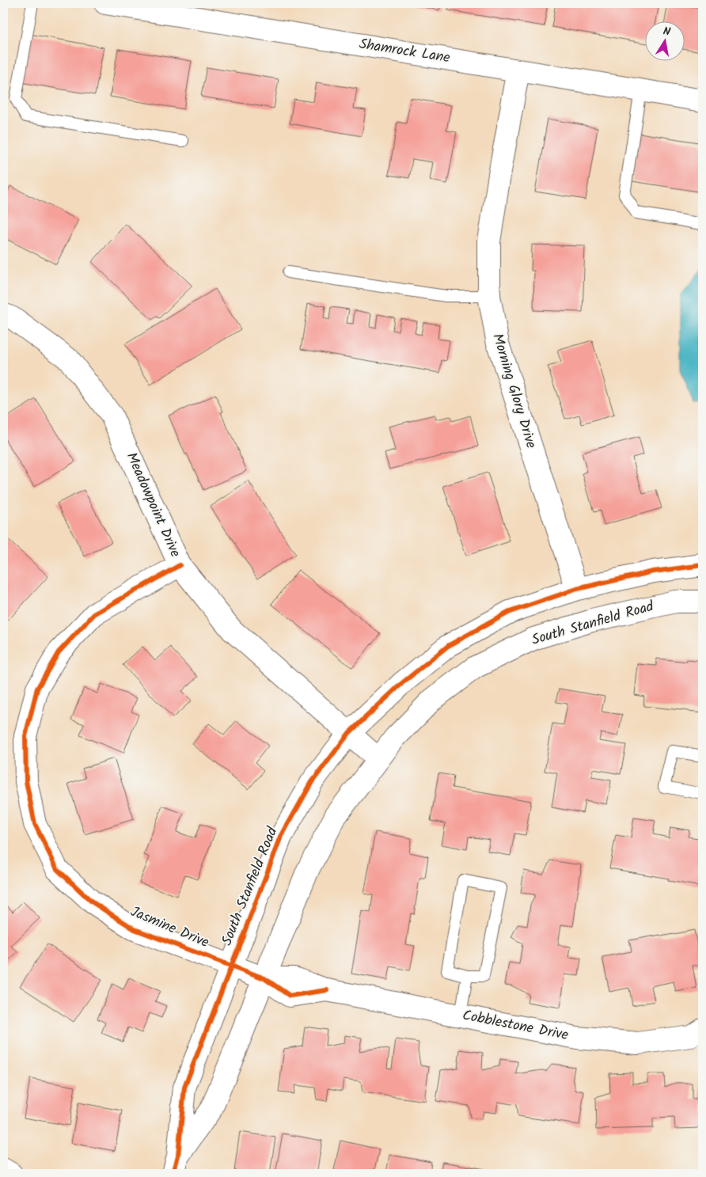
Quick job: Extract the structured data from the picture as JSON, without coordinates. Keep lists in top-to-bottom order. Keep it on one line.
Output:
{"streets":{"street":["Shamrock Lane","Morning Glory Drive","Meadowpoint Drive","South Stanfield Road","Jasmine Drive","Cobblestone Drive"]},"crossings":[["Shamrock Lane","Morning Glory Drive"],["Morning Glory Drive","South Stanfield Road"],["Meadowpoint Drive","South Stanfield Road"],["Meadowpoint Drive","Jasmine Drive"],["South Stanfield Road","Jasmine Drive"],["South Stanfield Road","Cobblestone Drive"],["Jasmine Drive","Cobblestone Drive"]],"north":"top"}
